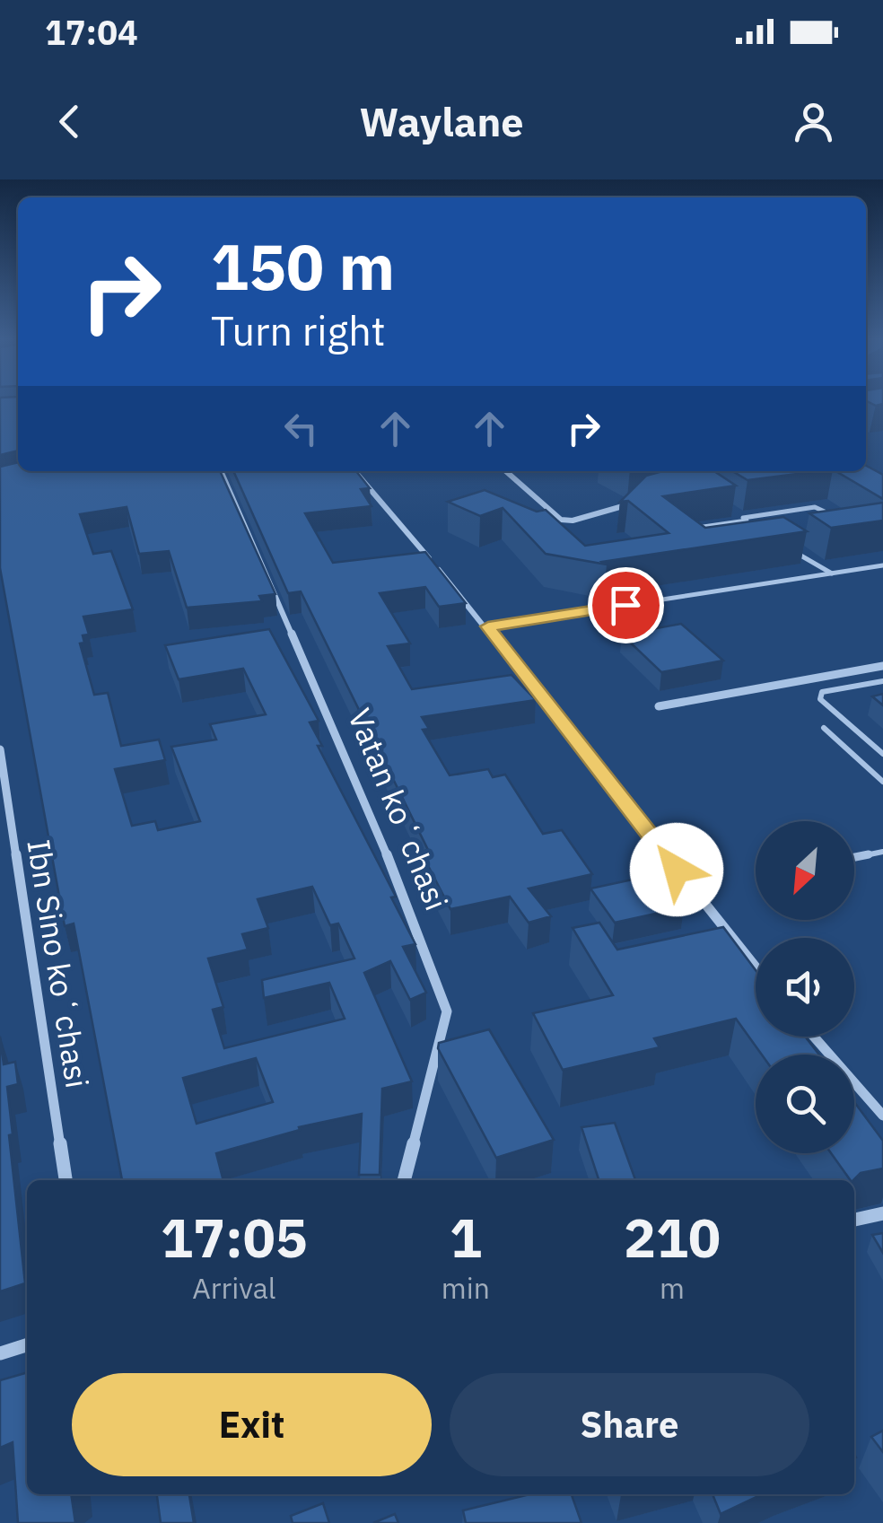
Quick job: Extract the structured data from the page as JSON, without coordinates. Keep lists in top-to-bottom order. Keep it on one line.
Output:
{"streets":{"street":["Vatan koʻchasi","Ibn Sino koʻchasi"]},"north":"bottom left","page":{"status":"17:04","header":"Waylane","turn":["150 m","Turn right"],"eta":["17:05","Arrival","1","min","210","m"],"buttons":["Exit","Share"]}}
